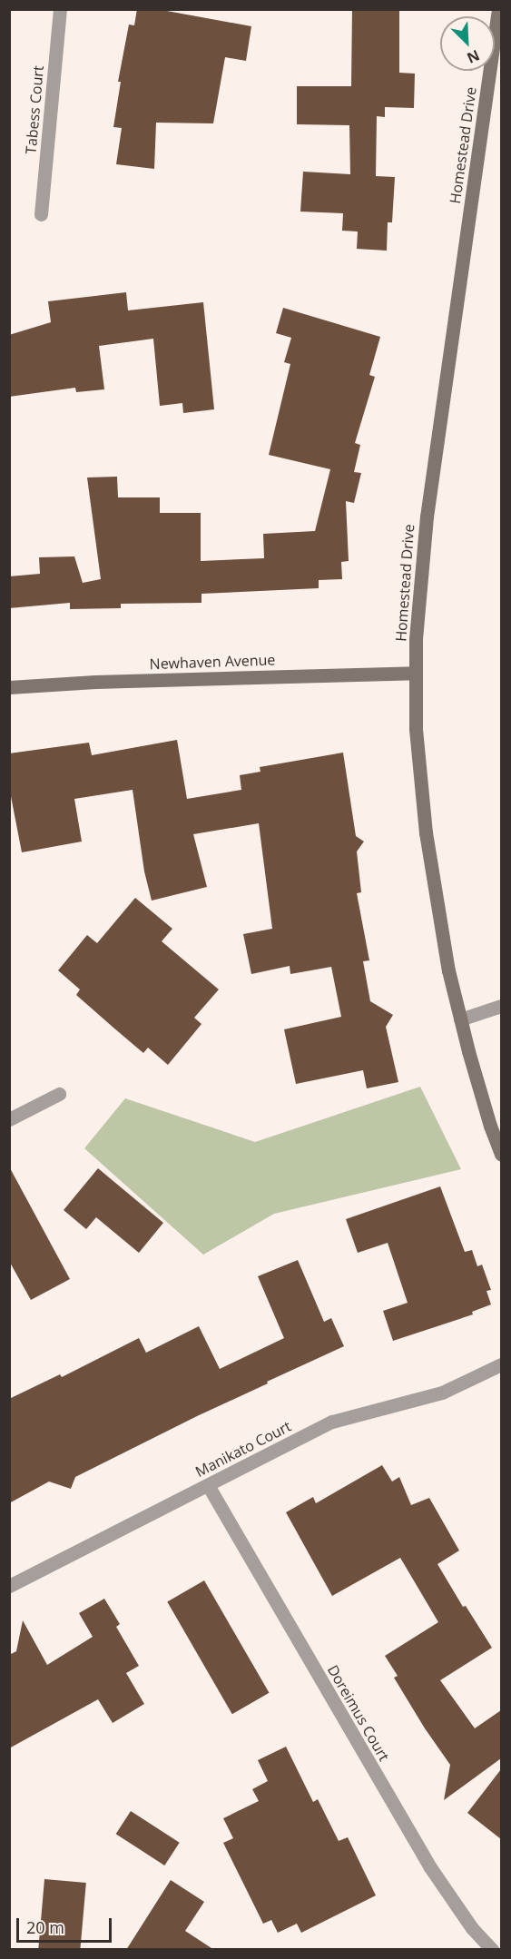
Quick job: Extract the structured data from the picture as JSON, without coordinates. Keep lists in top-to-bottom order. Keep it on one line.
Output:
{"streets":{"street":["Tabess Court","Homestead Drive","Newhaven Avenue","Manikato Court","Doreimus Court"]},"crossings":[["Homestead Drive","Newhaven Avenue"],["Manikato Court","Doreimus Court"]],"scale_bar":"20 m","north":"bottom right"}
